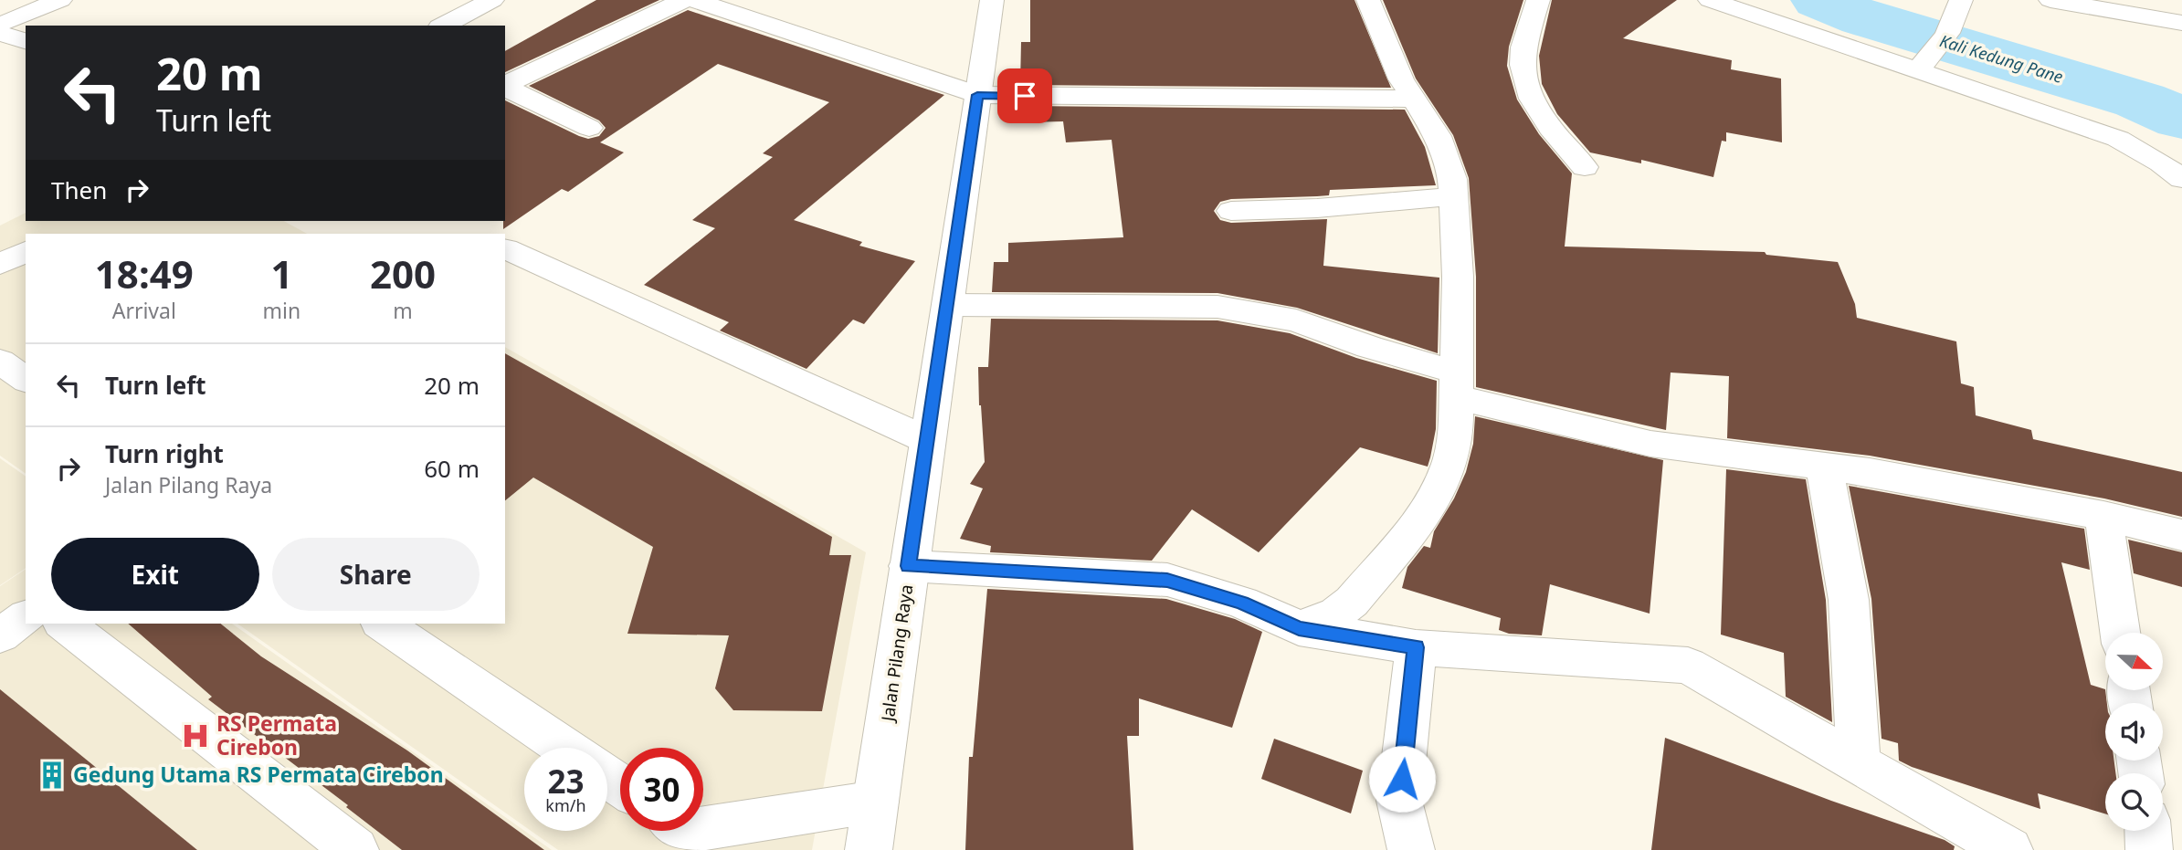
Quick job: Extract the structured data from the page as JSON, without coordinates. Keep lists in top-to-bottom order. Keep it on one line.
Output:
{"streets":{"main road":["Jalan Pilang Raya"]},"water":["Kali Kedung Pane"],"places":{"hospital":["RS Permata Cirebon"],"building":["Gedung Utama RS Permata Cirebon"]},"north":"right","page":{"turn":["20 m","Turn left"],"then":"Then","eta":["18:49","Arrival","1","min","200","m"],"list":[{"name":"Turn left","value":"20 m"},{"name":"Turn right","note":"Jalan Pilang Raya","value":"60 m"}],"buttons":["Exit","Share"],"speed":"23 km/h","limit":"30"}}
